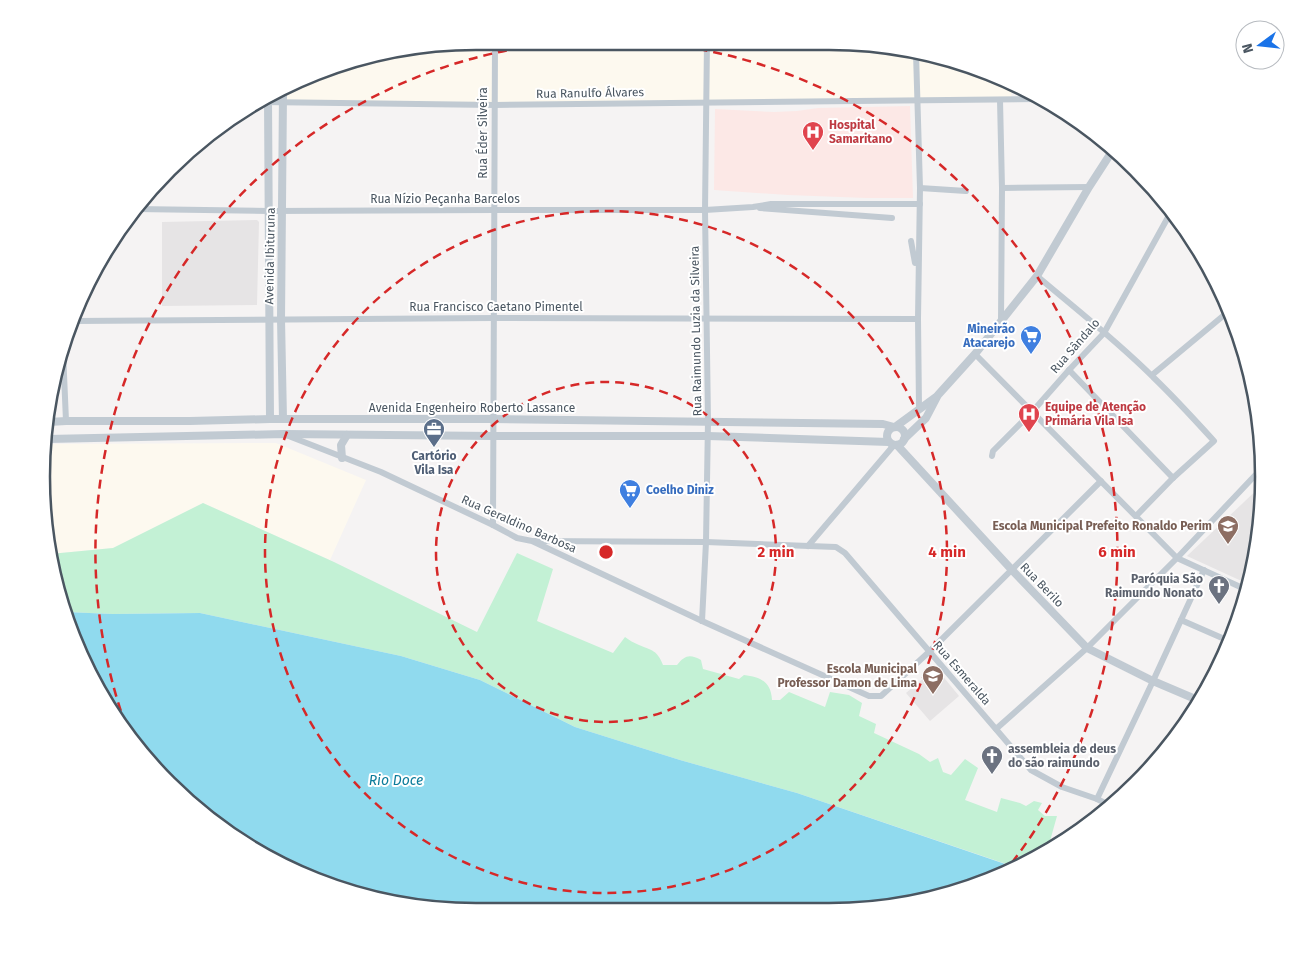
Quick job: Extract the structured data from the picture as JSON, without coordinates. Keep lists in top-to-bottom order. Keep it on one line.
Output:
{"streets":{"street":["Rua Ranulfo Álvares","Rua Éder Silveira","Rua Nízio Peçanha Barcelos","Avenida Ibituruna","Rua Francisco Caetano Pimentel","Rua Raimundo Luzia da Silveira","Rua Sândalo","Avenida Engenheiro Roberto Lassance","Rua Geraldino Barbosa","Rua Berilo","Rua Esmeralda"]},"crossings":[["Rua Ranulfo Álvares","Rua Éder Silveira"],["Rua Ranulfo Álvares","Avenida Ibituruna"],["Rua Ranulfo Álvares","Rua Raimundo Luzia da Silveira"],["Rua Éder Silveira","Rua Nízio Peçanha Barcelos"],["Rua Éder Silveira","Rua Francisco Caetano Pimentel"],["Rua Éder Silveira","Avenida Engenheiro Roberto Lassance"],["Rua Éder Silveira","Rua Geraldino Barbosa"],["Rua Nízio Peçanha Barcelos","Avenida Ibituruna"],["Rua Nízio Peçanha Barcelos","Rua Raimundo Luzia da Silveira"],["Avenida Ibituruna","Rua Francisco Caetano Pimentel"],["Avenida Ibituruna","Avenida Engenheiro Roberto Lassance"],["Rua Francisco Caetano Pimentel","Rua Raimundo Luzia da Silveira"],["Rua Raimundo Luzia da Silveira","Avenida Engenheiro Roberto Lassance"],["Rua Raimundo Luzia da Silveira","Rua Geraldino Barbosa"],["Rua Raimundo Luzia da Silveira","Rua Esmeralda"],["Avenida Engenheiro Roberto Lassance","Rua Berilo"],["Rua Geraldino Barbosa","Rua Esmeralda"]],"water":["Rio Doce"],"places":{"hospital":["Hospital Samaritano","Equipe de Atenção Primária Vila Isa"],"supermarket":["Mineirão Atacarejo","Coelho Diniz"],"office":["Cartório Vila Isa"],"school or university":["Escola Municipal Prefeito Ronaldo Perim","Escola Municipal Professor Damon de Lima"],"church":["Paróquia São Raimundo Nonato","assembleia de deus do são raimundo"]},"north":"left","rings":["2 min","4 min","6 min"]}
